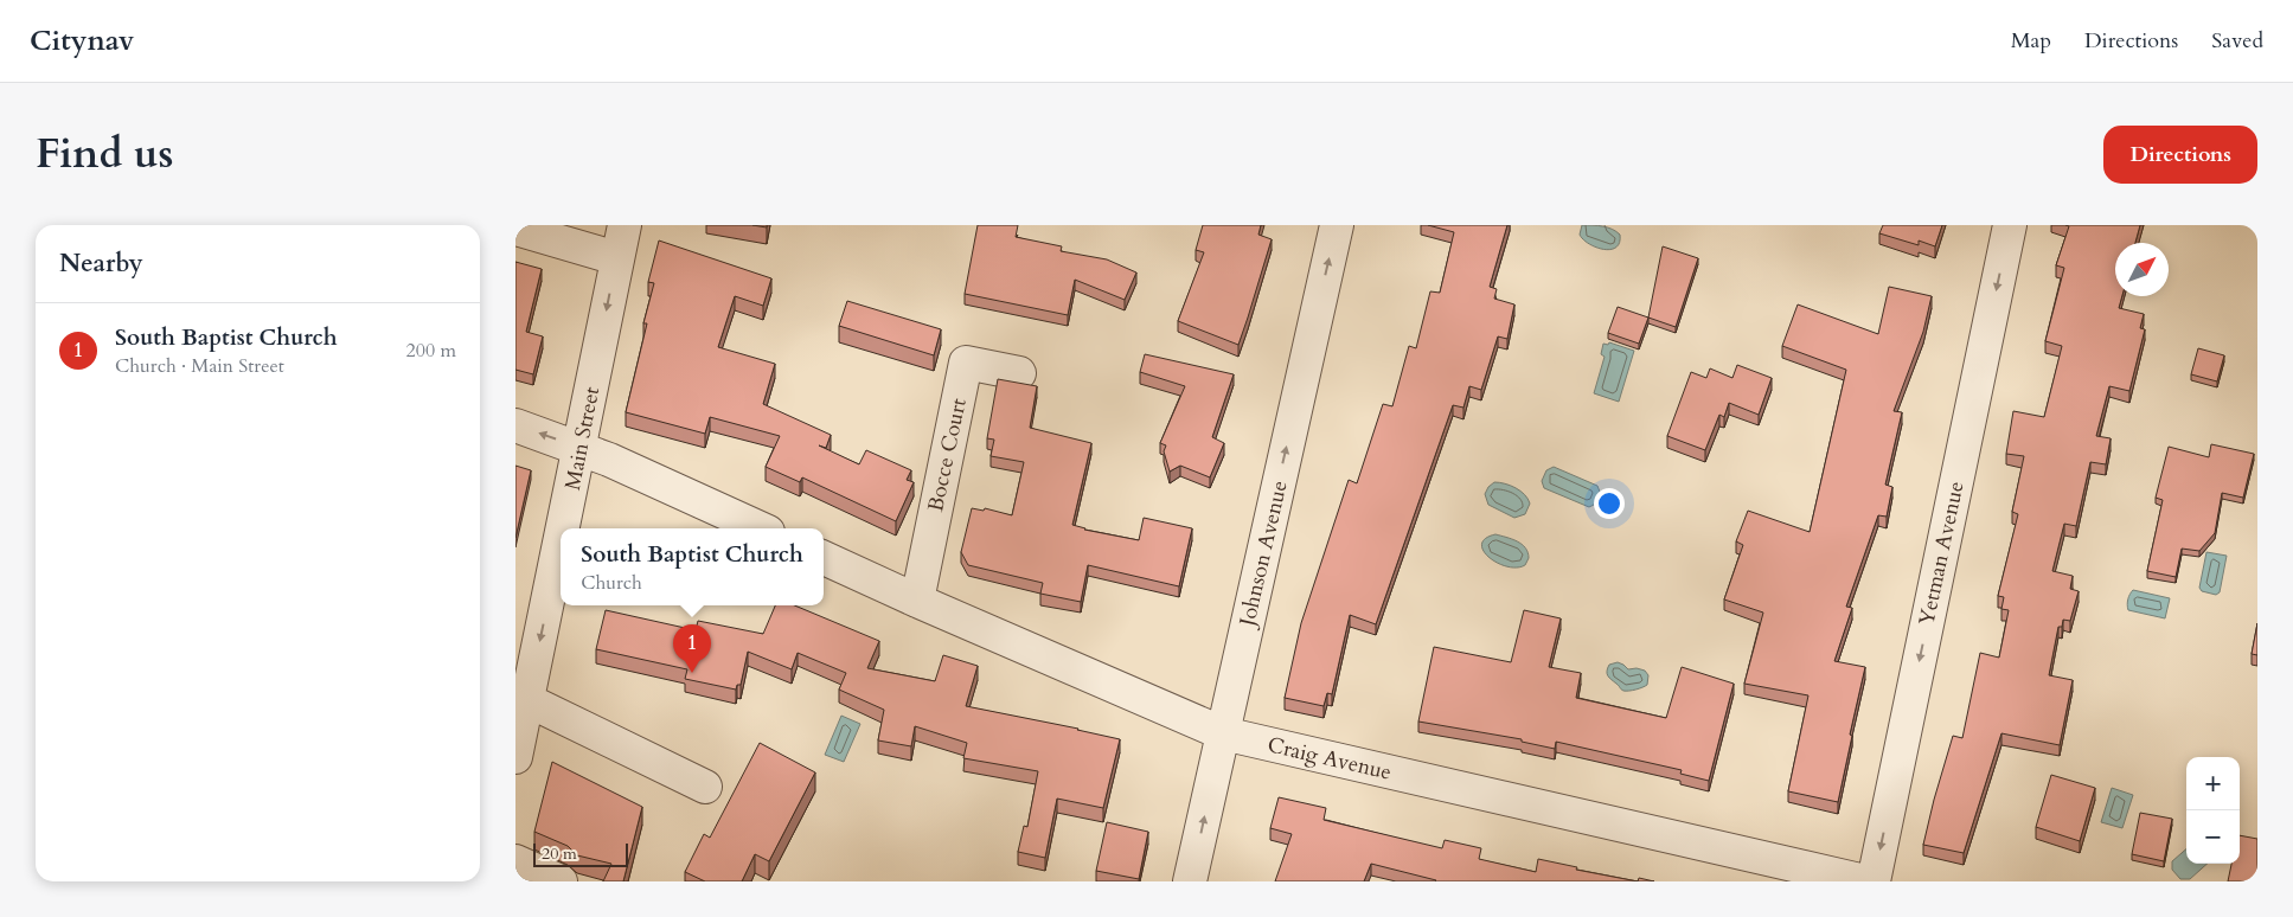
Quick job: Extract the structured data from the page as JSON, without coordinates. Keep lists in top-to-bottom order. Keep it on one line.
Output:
{"streets":{"street":["Main Street","Bocce Court","Johnson Avenue","Yetman Avenue","Craig Avenue"]},"crossings":[["Bocce Court","Craig Avenue"],["Johnson Avenue","Craig Avenue"]],"one_way":["Main Street","Johnson Avenue","Yetman Avenue"],"scale_bar":"20 m","north":"top right","page":{"header":"Citynav","nav":["Map","Directions","Saved"],"title":"Find us","buttons":"Directions","heading":"Nearby","list":[{"mark":"1","name":"South Baptist Church","note":"Church · Main Street","value":"200 m"}],"popup":["South Baptist Church","Church"],"pins":"1","map_buttons":["+","−"],"scale":"20 m"}}
